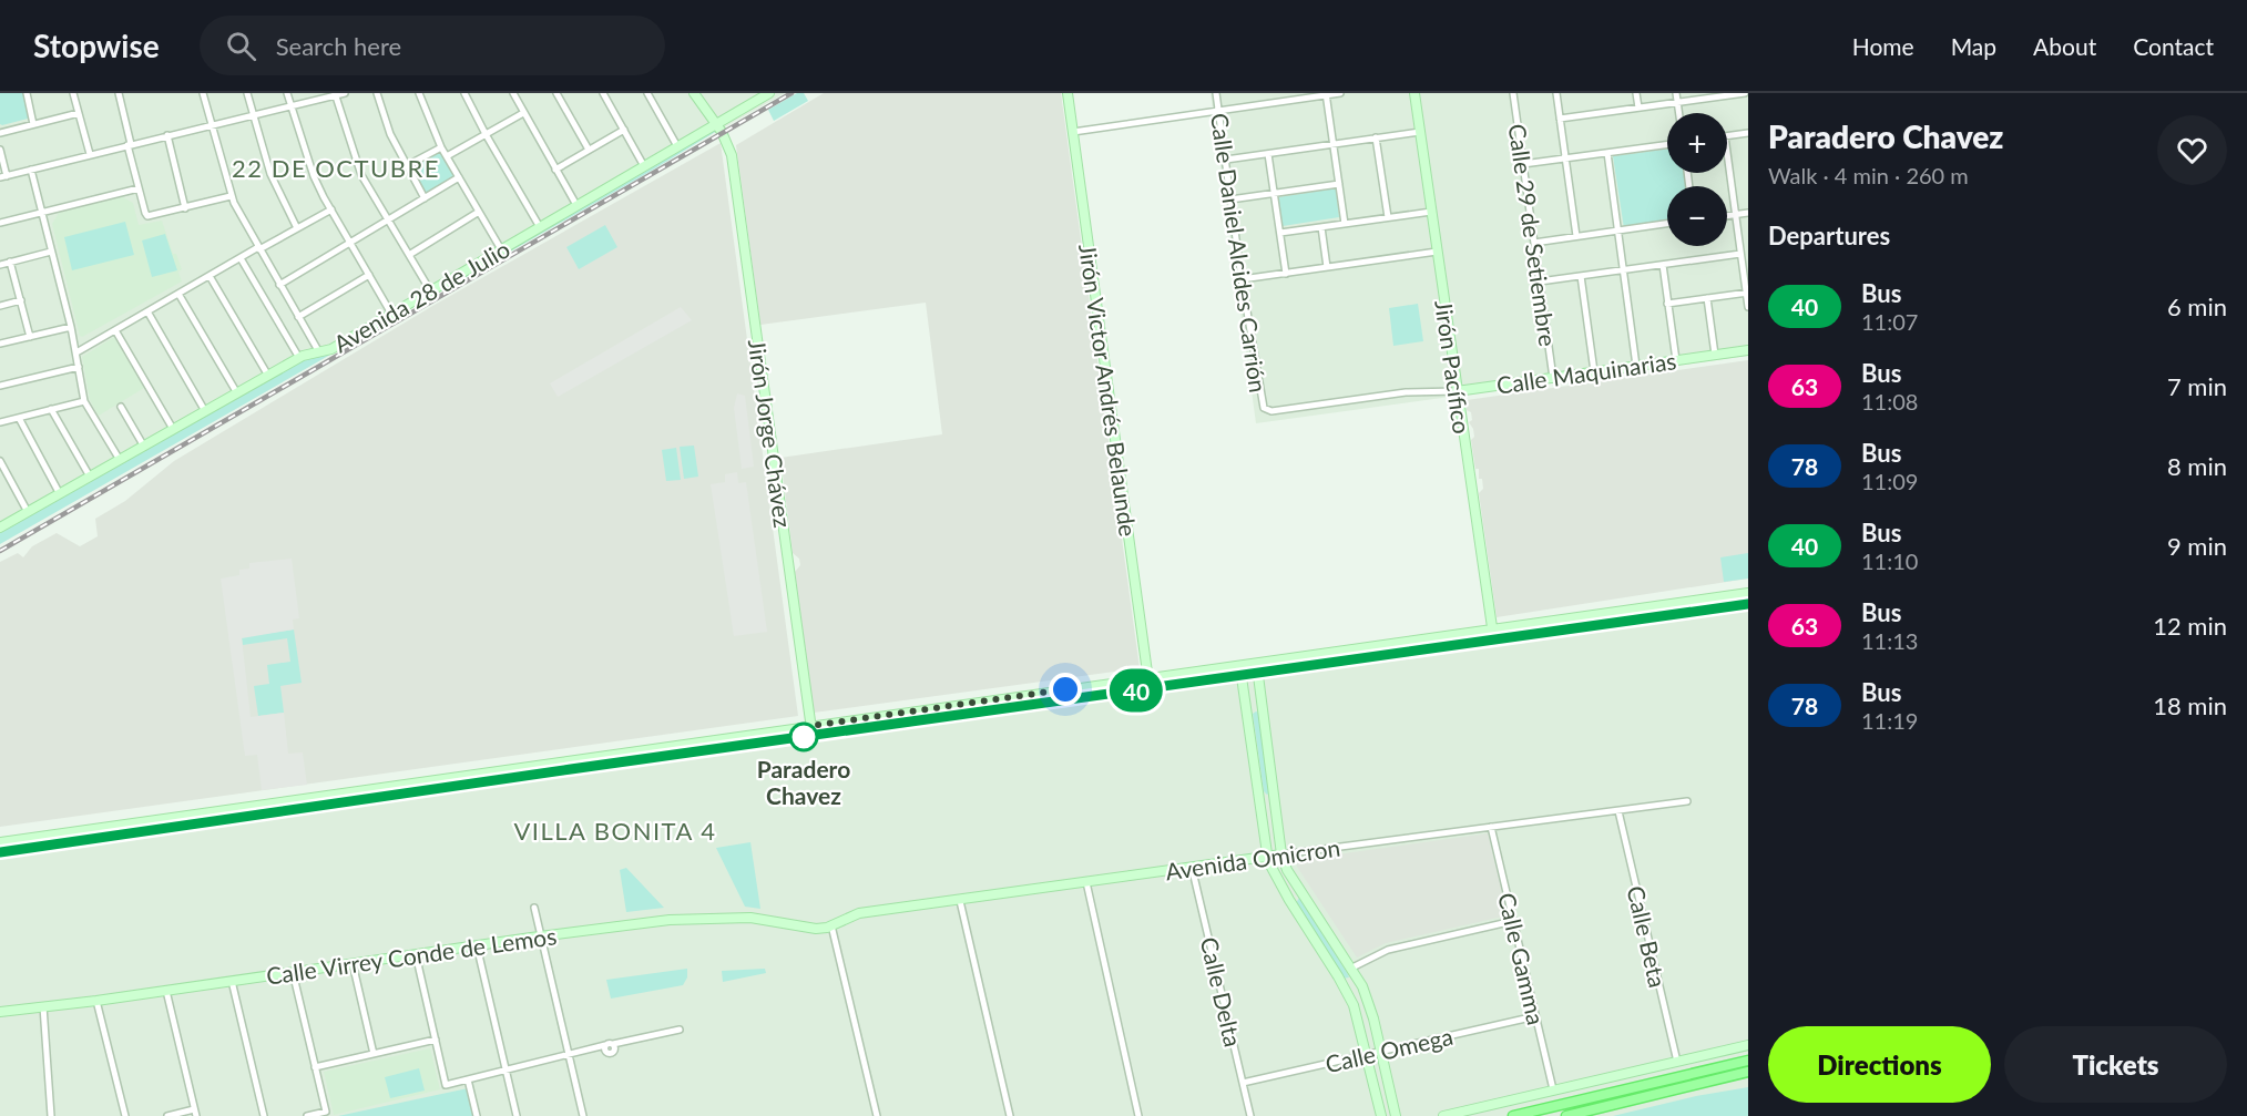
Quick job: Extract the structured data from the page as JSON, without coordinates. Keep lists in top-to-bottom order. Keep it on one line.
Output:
{"streets":{"main road":["Avenida 28 de Julio","Jirón Pacífico","Calle Maquinarias","Jirón Victor Andrés Belaunde","Jirón Jorge Chávez","Avenida Omicron","Calle Virrey Conde de Lemos"],"street":["Calle 29 de Setiembre","Calle Daniel Alcides Carrión","Calle Beta","Calle Gamma","Calle Delta","Calle Omega"]},"crossings":[["Calle 29 de Setiembre","Calle Maquinarias"],["Calle Daniel Alcides Carrión","Calle Maquinarias"],["Avenida 28 de Julio","Jirón Jorge Chávez"],["Jirón Pacífico","Calle Maquinarias"],["Avenida Omicron","Calle Beta"],["Avenida Omicron","Calle Virrey Conde de Lemos"],["Avenida Omicron","Calle Gamma"],["Avenida Omicron","Calle Delta"],["Calle Gamma","Calle Omega"],["Calle Delta","Calle Omega"]],"districts":["22 DE OCTUBRE","VILLA BONITA 4"],"places":["Paradero Chavez"],"lines":["bus line 40"],"page":{"header":"Stopwise","search":"Search here","nav":["Home","Map","About","Contact"],"on_map":"40","heading":[["Paradero Chavez","Walk · 4 min · 260 m"],"Departures"],"map_buttons":["+","−"],"list":[{"mark":"40","name":"Bus","note":"11:07","value":"6 min"},{"mark":"63","name":"Bus","note":"11:08","value":"7 min"},{"mark":"78","name":"Bus","note":"11:09","value":"8 min"},{"mark":"40","name":"Bus","note":"11:10","value":"9 min"},{"mark":"63","name":"Bus","note":"11:13","value":"12 min"},{"mark":"78","name":"Bus","note":"11:19","value":"18 min"}],"buttons":["Directions","Tickets"]}}
